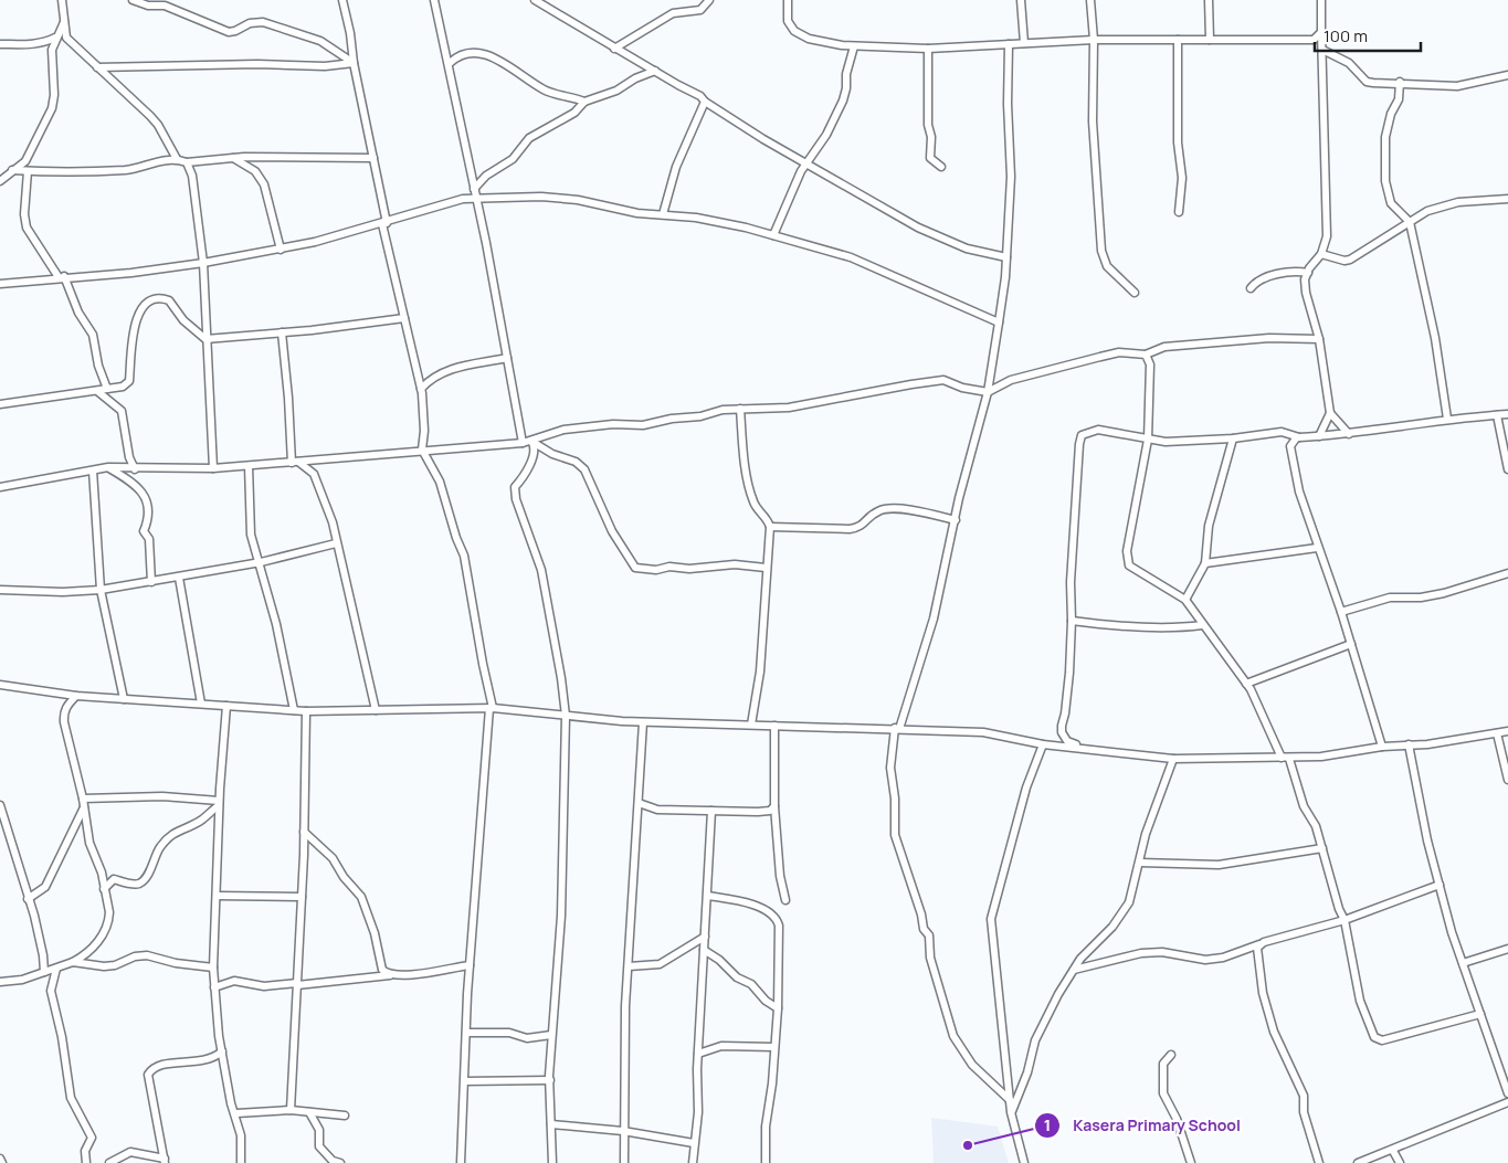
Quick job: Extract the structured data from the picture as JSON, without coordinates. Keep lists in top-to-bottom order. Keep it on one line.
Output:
{"places":["Kasera Primary School"],"scale_bar":"100 m"}
